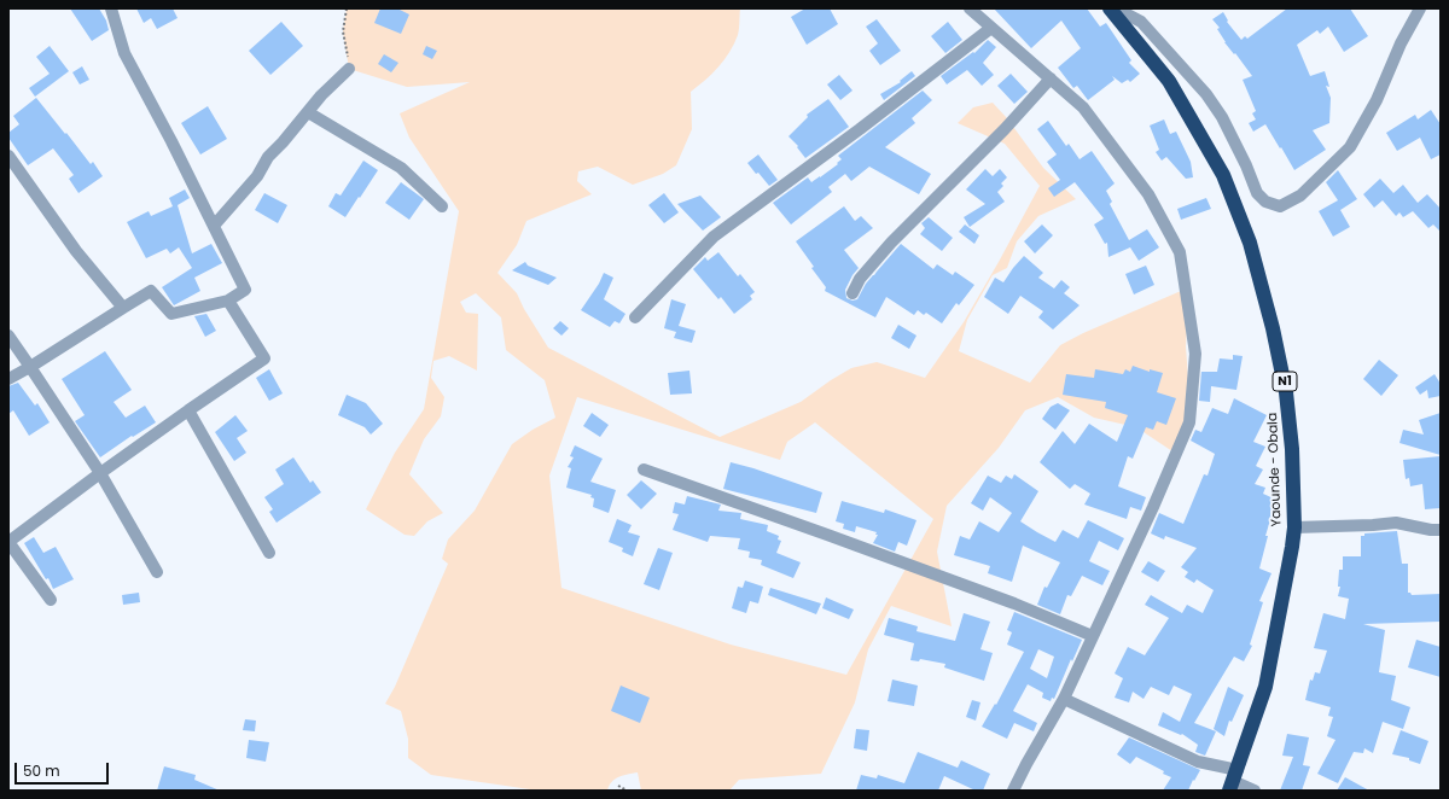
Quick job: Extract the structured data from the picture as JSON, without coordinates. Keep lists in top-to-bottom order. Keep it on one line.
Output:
{"streets":{"highway":["N1","Yaounde - Obala"]},"scale_bar":"50 m"}
